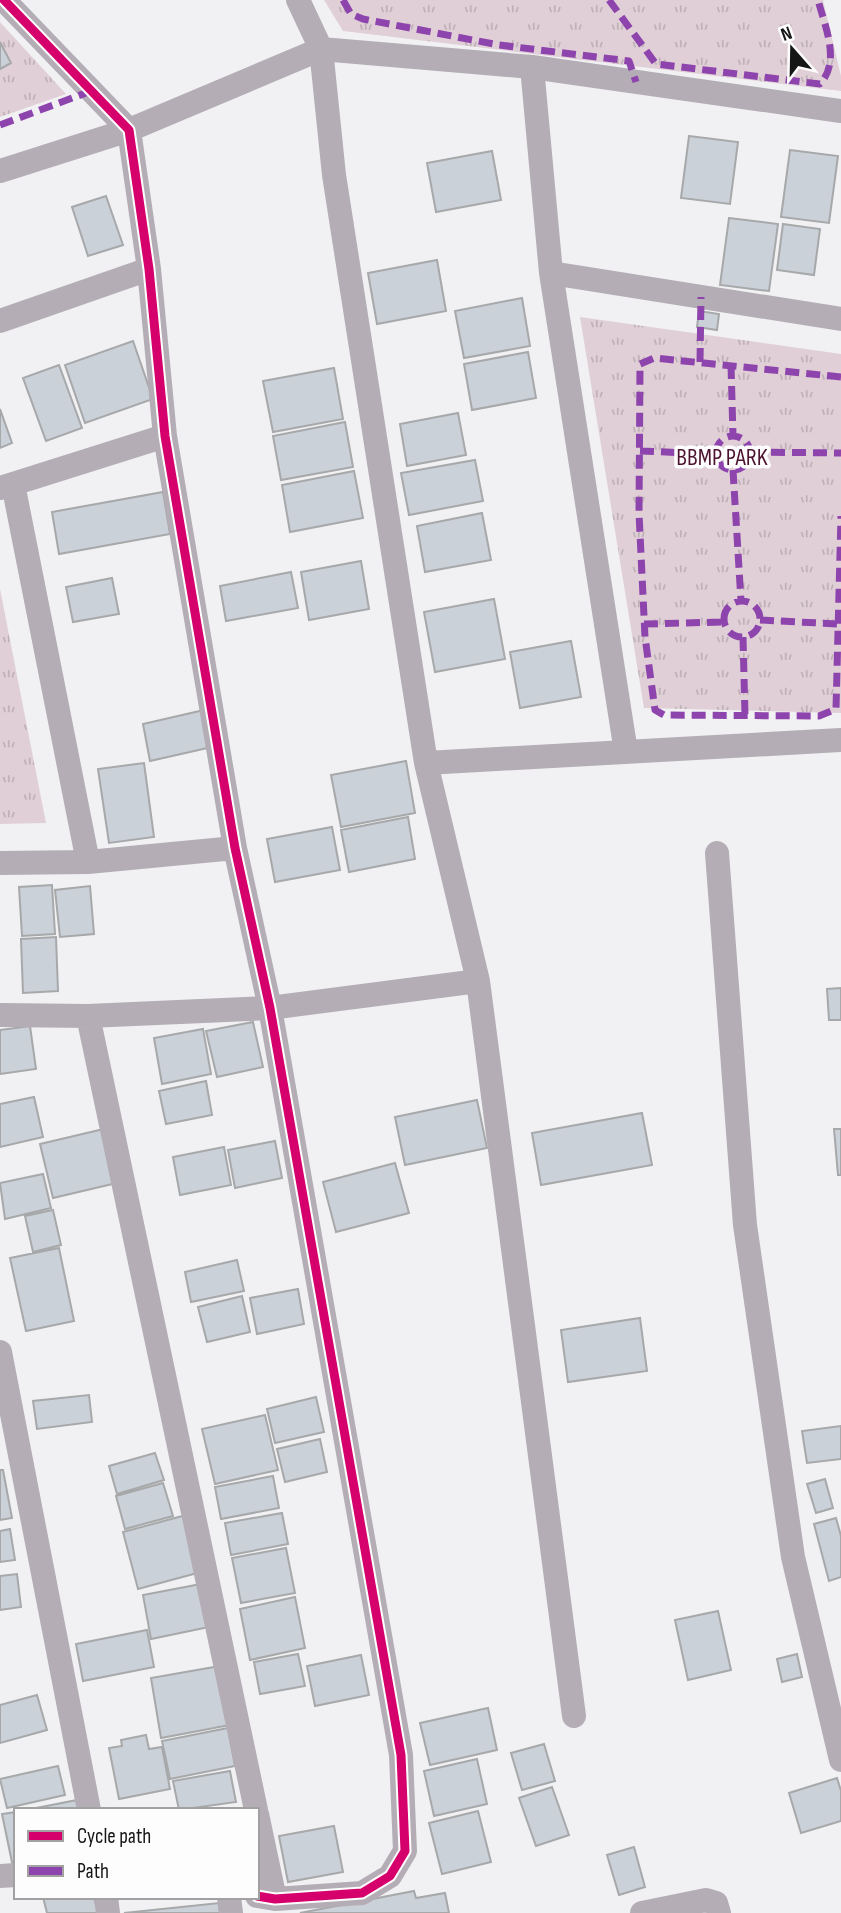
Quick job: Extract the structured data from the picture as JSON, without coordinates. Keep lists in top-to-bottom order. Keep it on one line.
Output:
{"parks":["BBMP PARK"],"legend":["Cycle path","Path"],"north":"top"}
